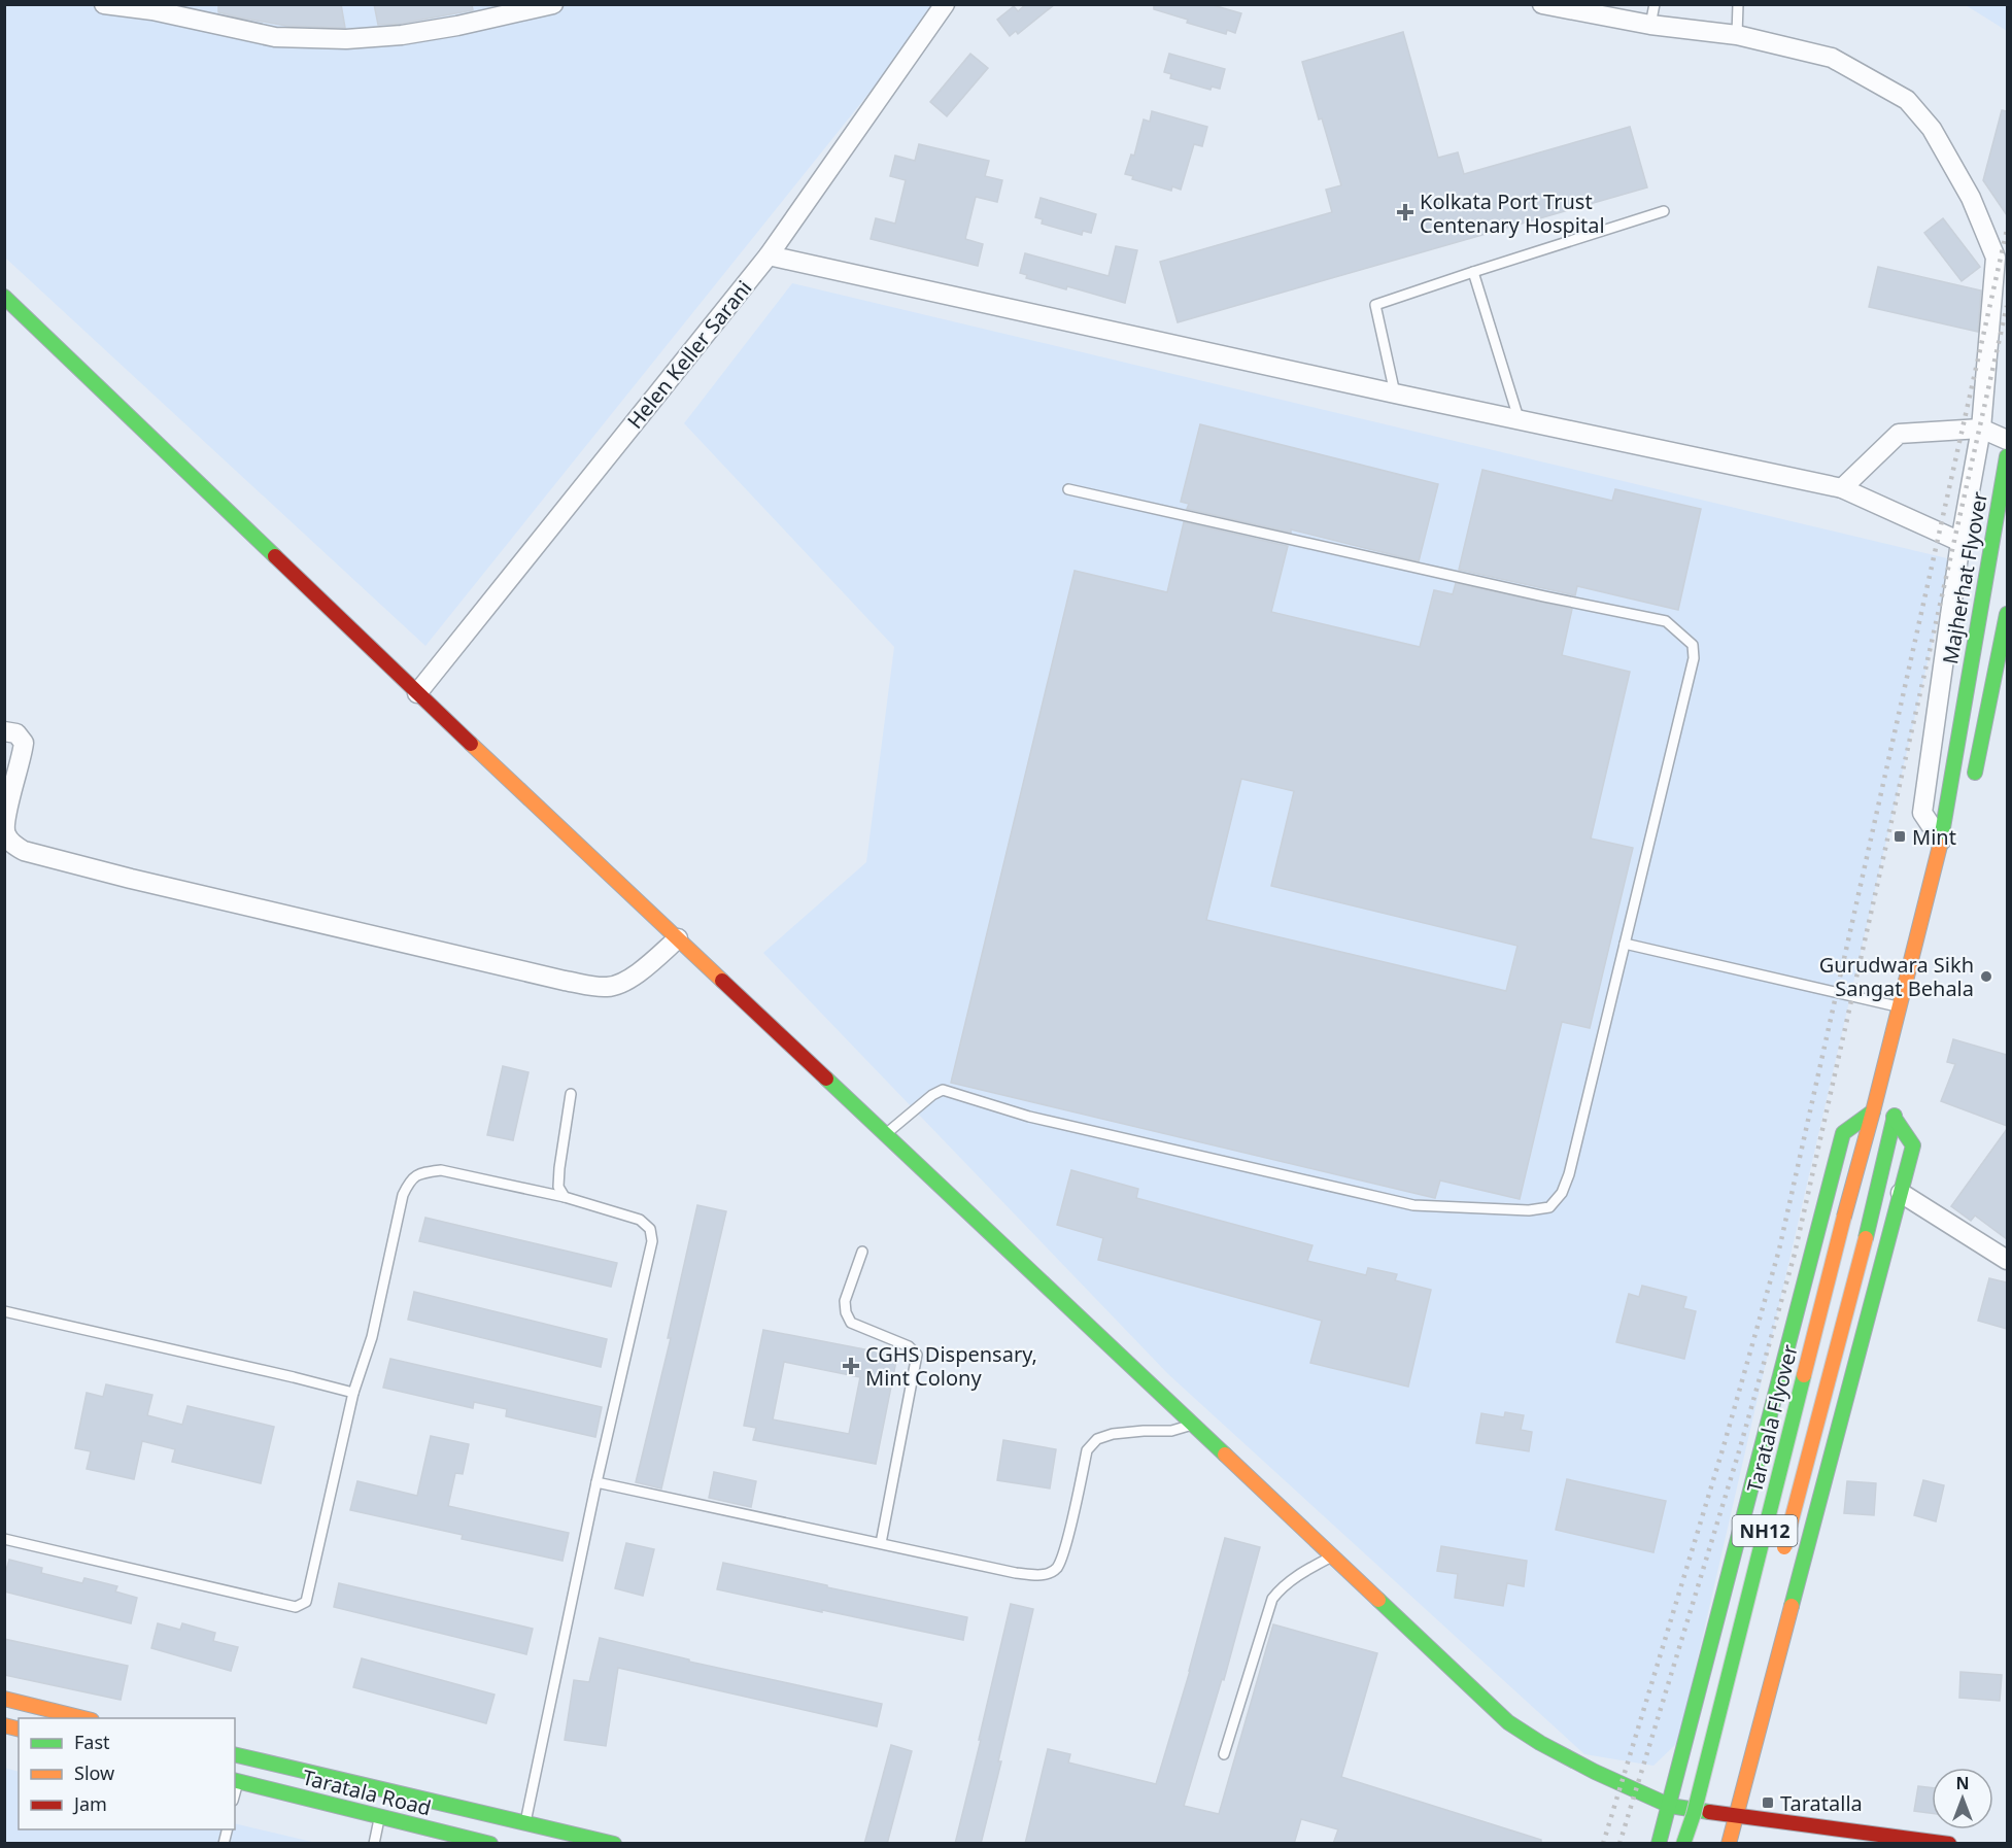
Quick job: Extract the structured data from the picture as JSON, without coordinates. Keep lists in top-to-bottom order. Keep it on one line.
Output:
{"streets":{"main road":["Majherhat Flyover","Taratala Flyover","NH12","Taratala Road"],"street":["Helen Keller Sarani"]},"crossings":[["Majherhat Flyover","NH12"],["Taratala Flyover","NH12"]],"places":{"health":["Kolkata Port Trust Centenary Hospital","CGHS Dispensary, Mint Colony"],"transit":["Mint","Taratalla"],"other":["Gurudwara Sikh Sangat Behala"]},"legend":["Fast","Slow","Jam"],"north":"top"}
